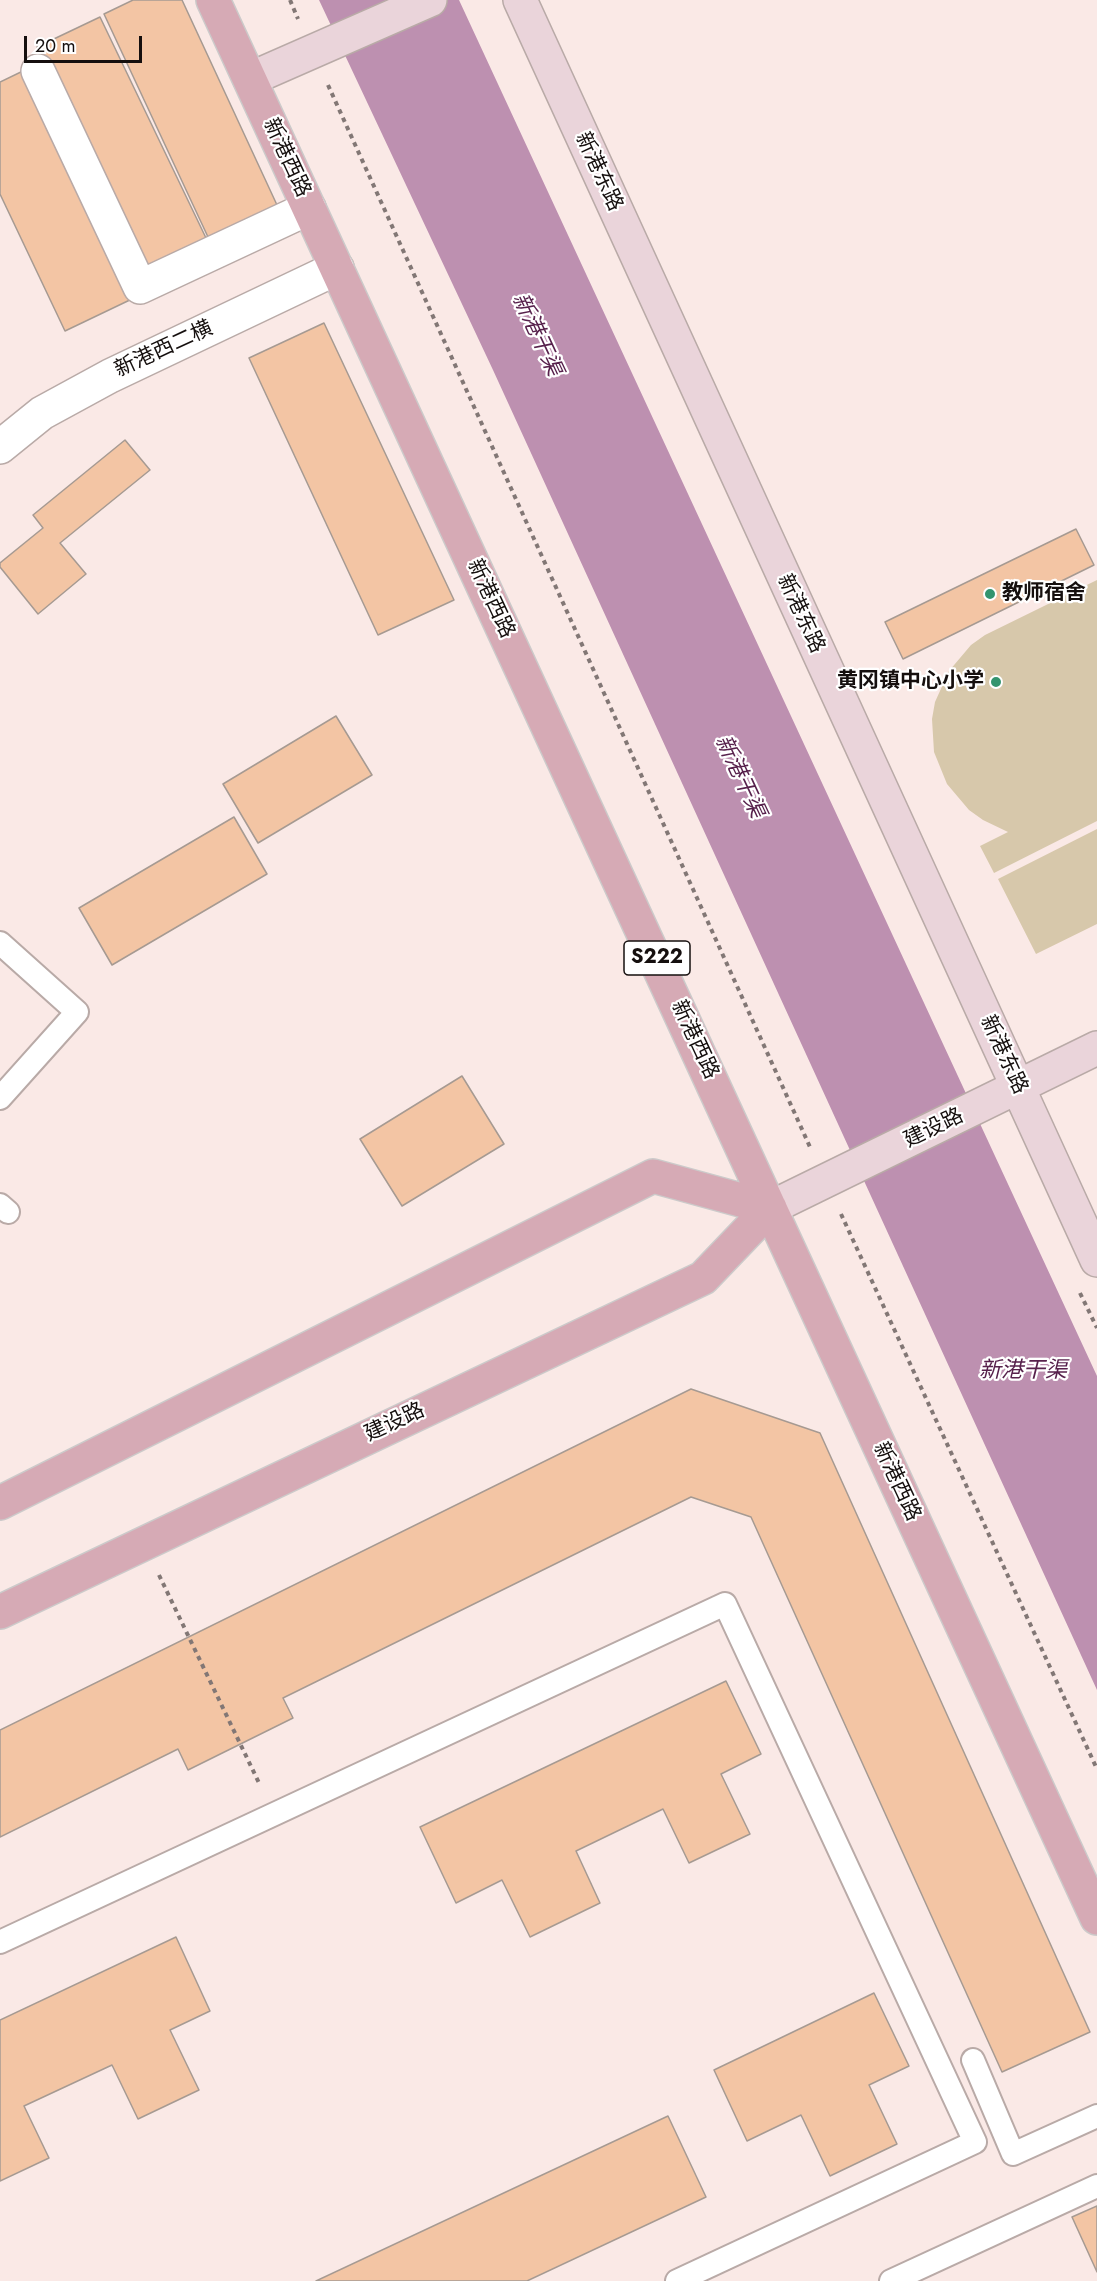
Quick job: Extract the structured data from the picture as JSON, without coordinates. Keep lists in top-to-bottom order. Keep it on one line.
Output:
{"streets":{"main road":["新港西路","新港东路","S222","建设路"],"street":["新港西二横"]},"crossings":[["新港西路","新港西二横"],["新港西路","建设路"],["新港东路","建设路"]],"water":["新港干渠"],"places":["教师宿舍","黄冈镇中心小学"],"scale_bar":"20 m"}
